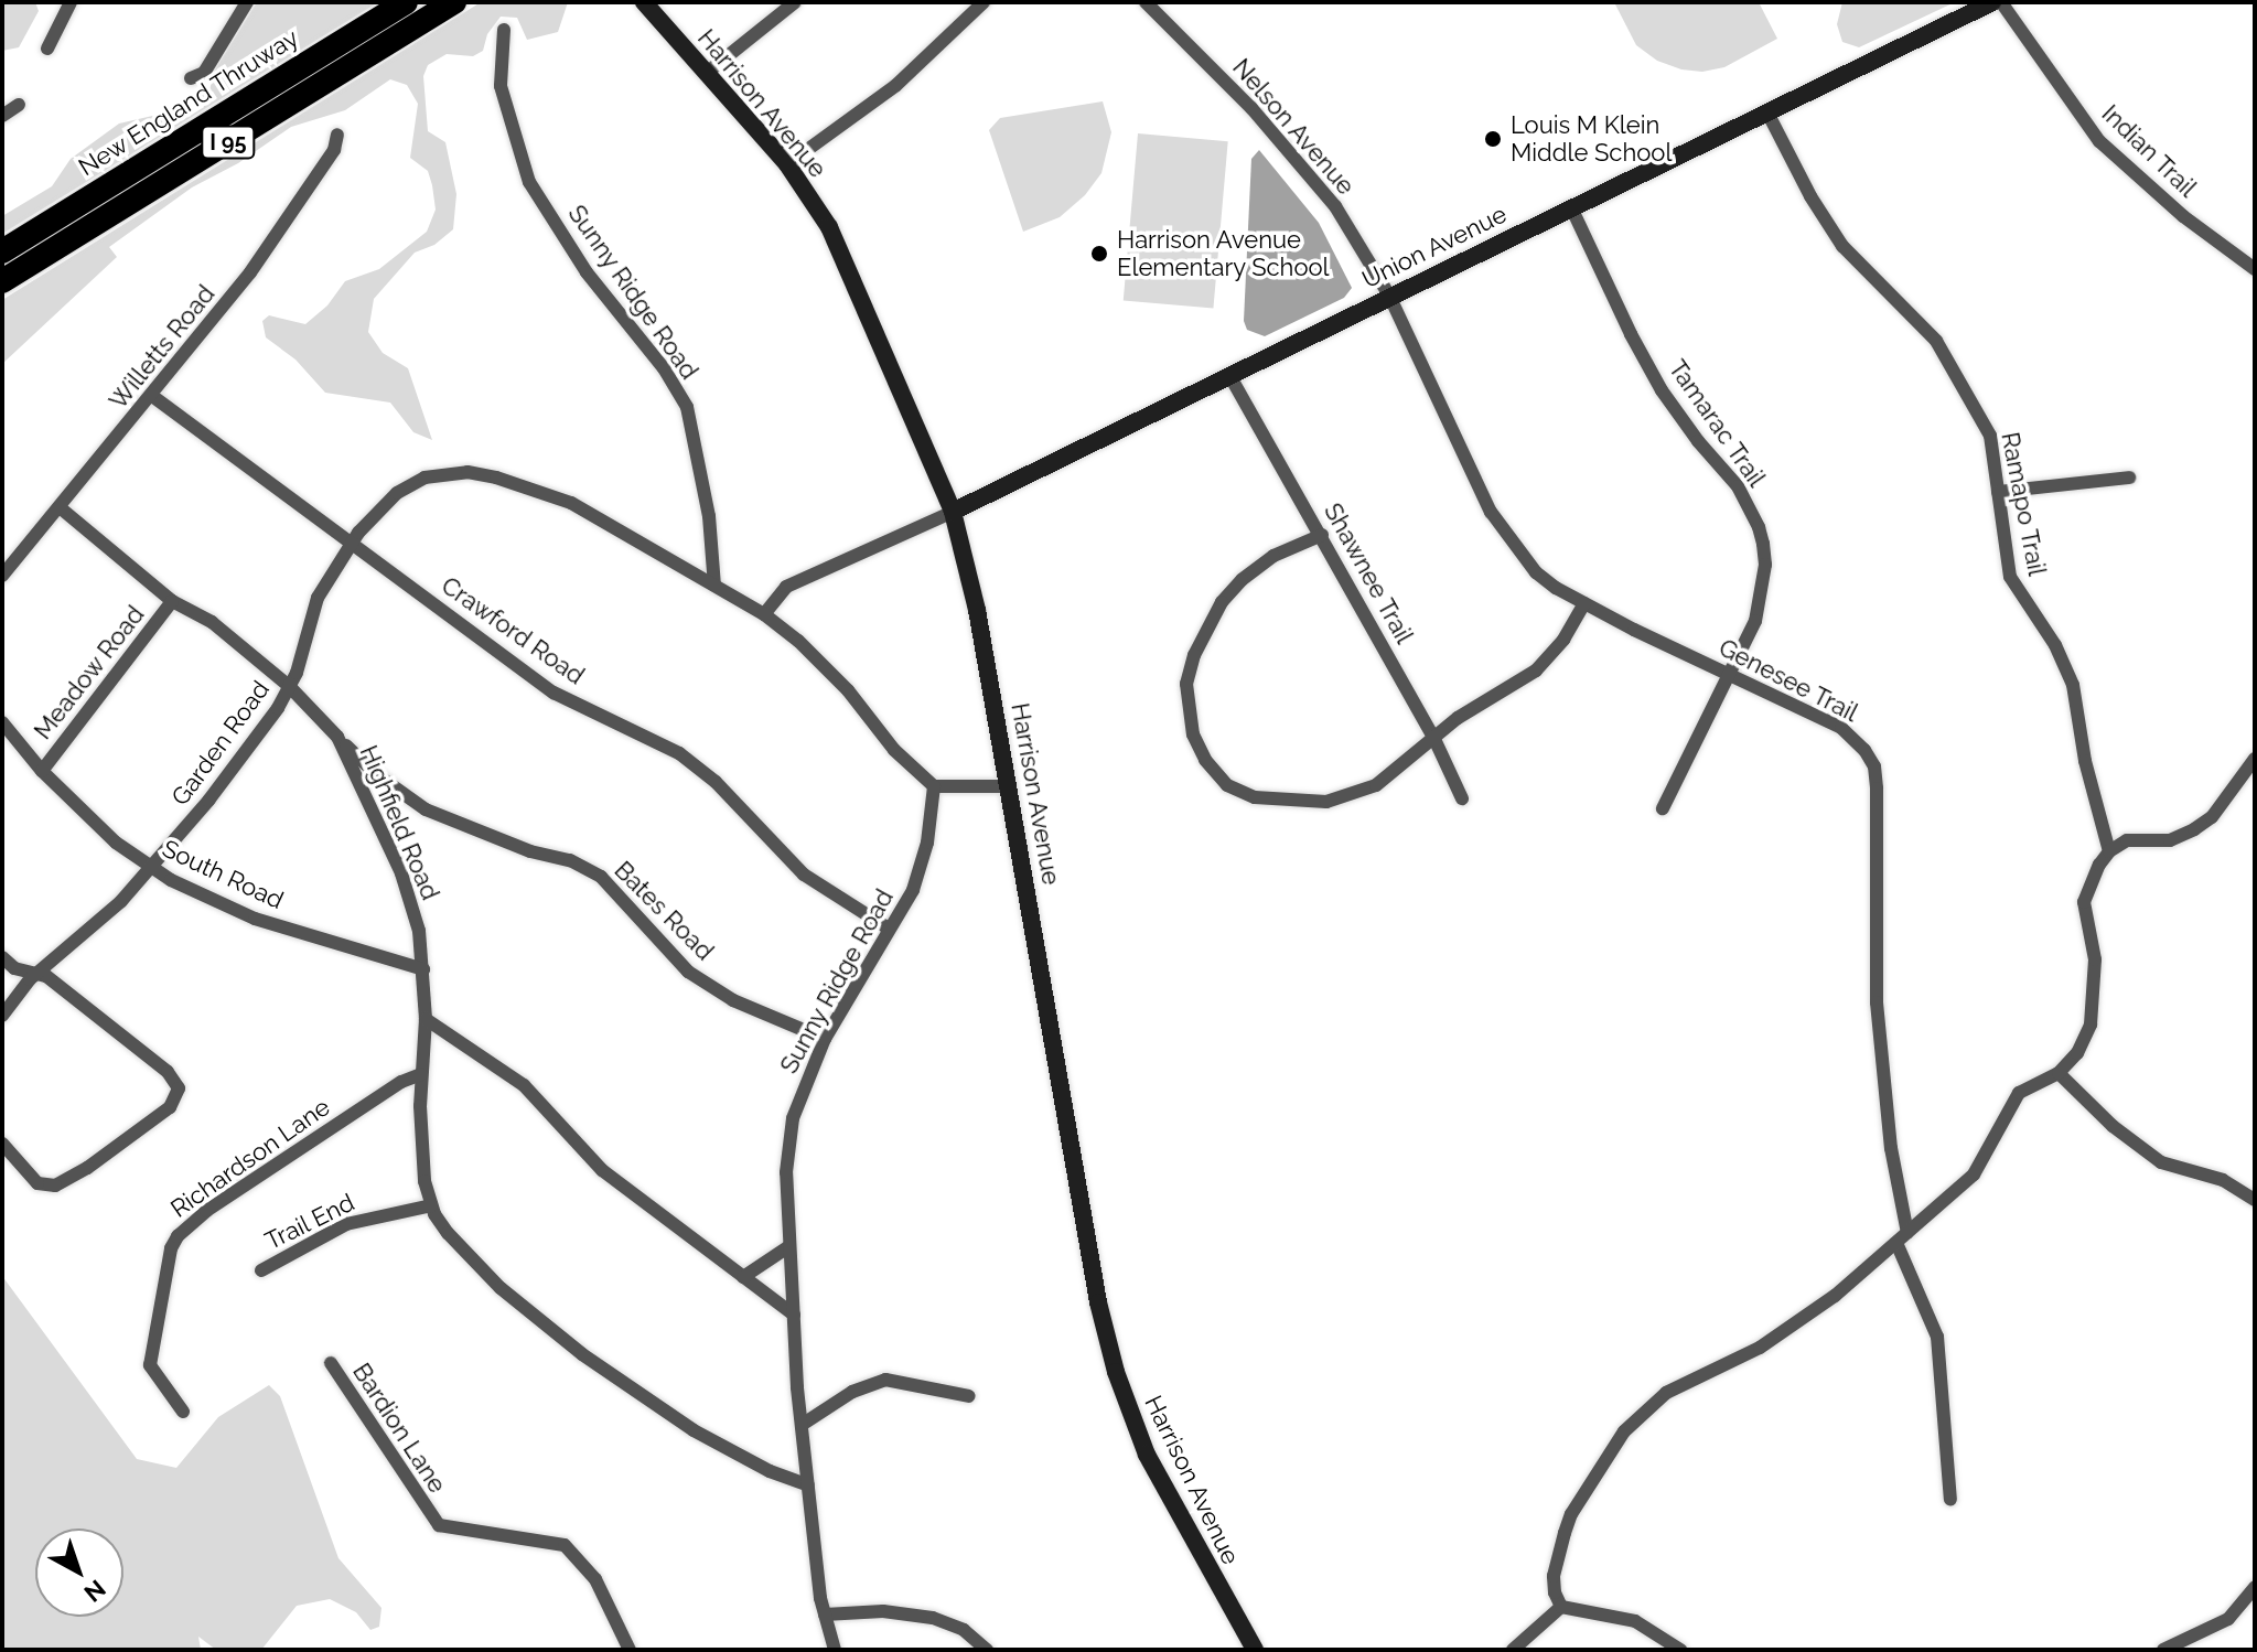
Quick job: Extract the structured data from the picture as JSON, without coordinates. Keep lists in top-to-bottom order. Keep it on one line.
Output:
{"streets":{"highway":["New England Thruway","I 95"],"main road":["Harrison Avenue","Union Avenue"],"street":["Nelson Avenue","Indian Trail","Sunny Ridge Road","Willetts Road","Tamarac Trail","Ramapo Trail","Shawnee Trail","Crawford Road","Meadow Road","Genesee Trail","Garden Road","Highfield Road","South Road","Bates Road","Richardson Lane","Trail End","Bardion Lane"]},"crossings":[["Harrison Avenue","Union Avenue"],["Nelson Avenue","Union Avenue"],["Nelson Avenue","Genesee Trail"],["Union Avenue","Tamarac Trail"],["Union Avenue","Ramapo Trail"],["Union Avenue","Shawnee Trail"],["Union Avenue","Genesee Trail"],["Sunny Ridge Road","Crawford Road"],["Sunny Ridge Road","Highfield Road"],["Sunny Ridge Road","Bates Road"],["Willetts Road","Crawford Road"],["Tamarac Trail","Genesee Trail"],["Meadow Road","South Road"],["Garden Road","Highfield Road"],["Garden Road","South Road"],["Highfield Road","South Road"],["Highfield Road","Bates Road"],["Highfield Road","Richardson Lane"],["Highfield Road","Trail End"]],"places":["Louis M Klein Middle School","Harrison Avenue Elementary School"],"north":"bottom right"}
